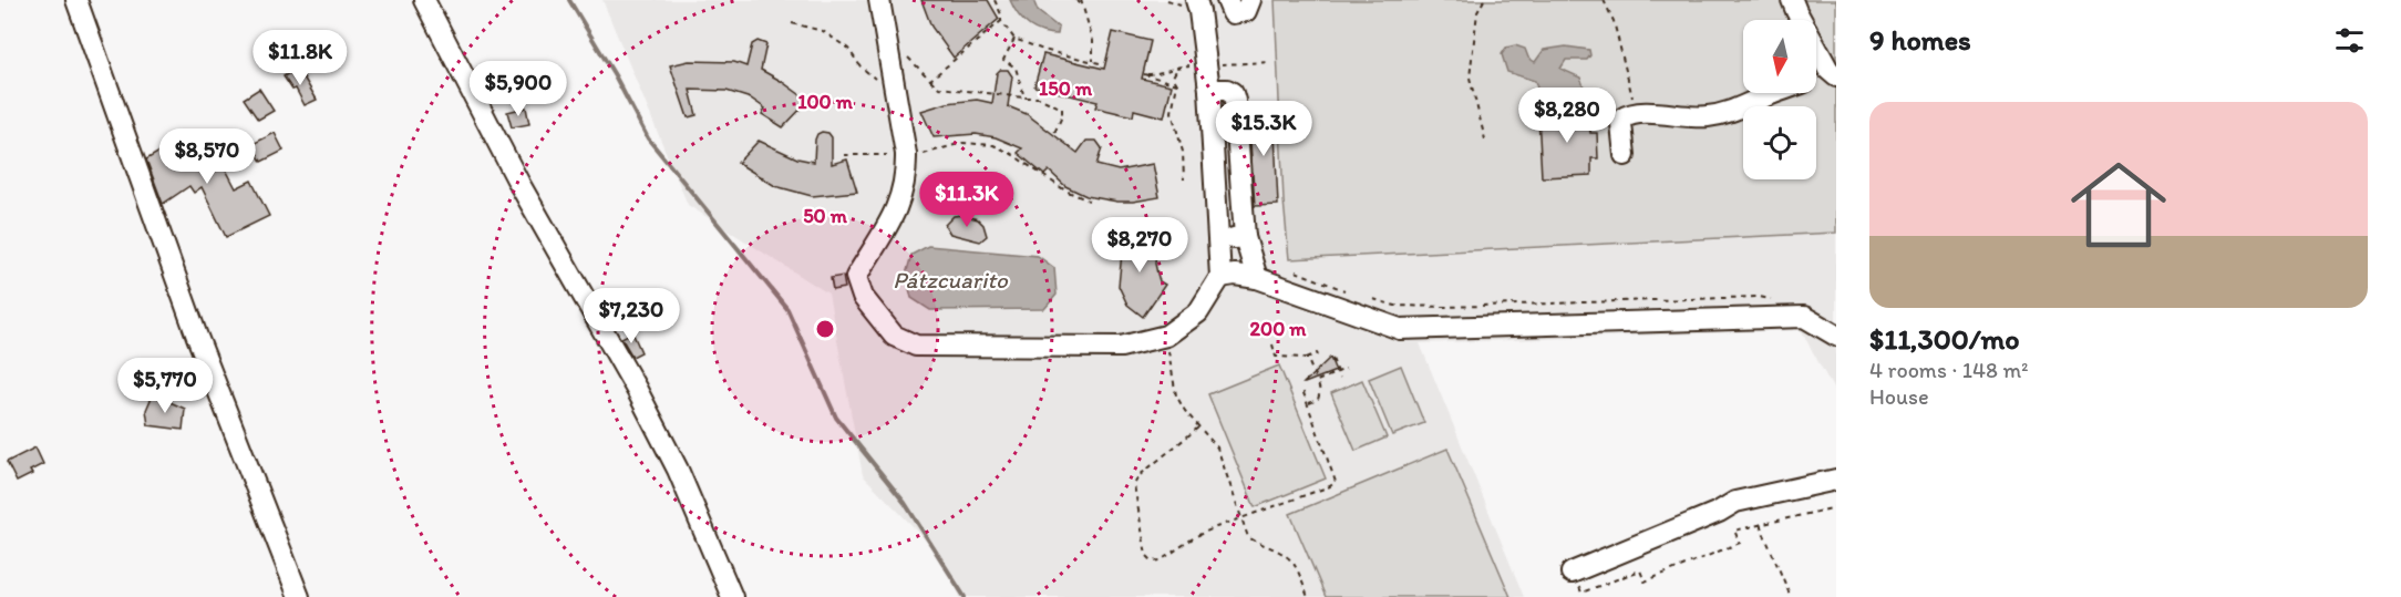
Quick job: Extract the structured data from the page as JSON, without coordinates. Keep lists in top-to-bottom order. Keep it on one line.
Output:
{"water":["Pátzcuarito"],"north":"bottom","page":{"heading":"9 homes","price":["$11.8K","$5,900","$8,280","$15.3K","$8,570","$11.3K","$8,270","$7,230","$5,770"],"list":[{"name":"$11,300/mo","note":"4 rooms · 148 m² · House"}]},"rings":["150 m","100 m","50 m","200 m"]}
